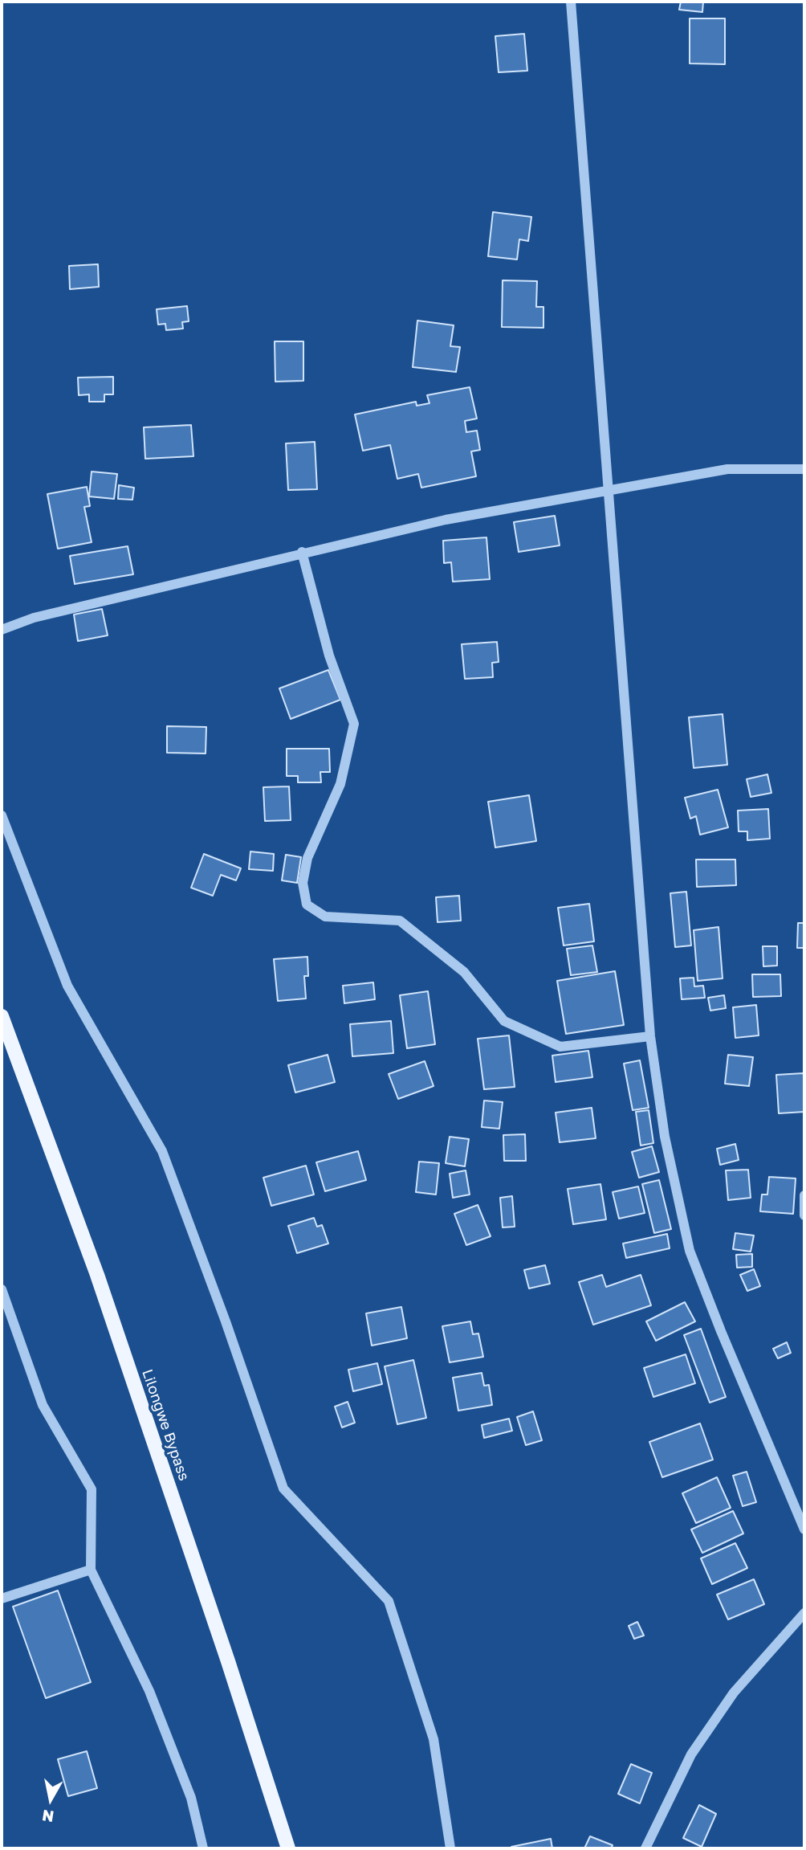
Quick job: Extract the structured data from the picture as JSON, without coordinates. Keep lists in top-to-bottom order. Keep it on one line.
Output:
{"streets":{"main road":["Lilongwe Bypass"]},"north":"bottom"}
